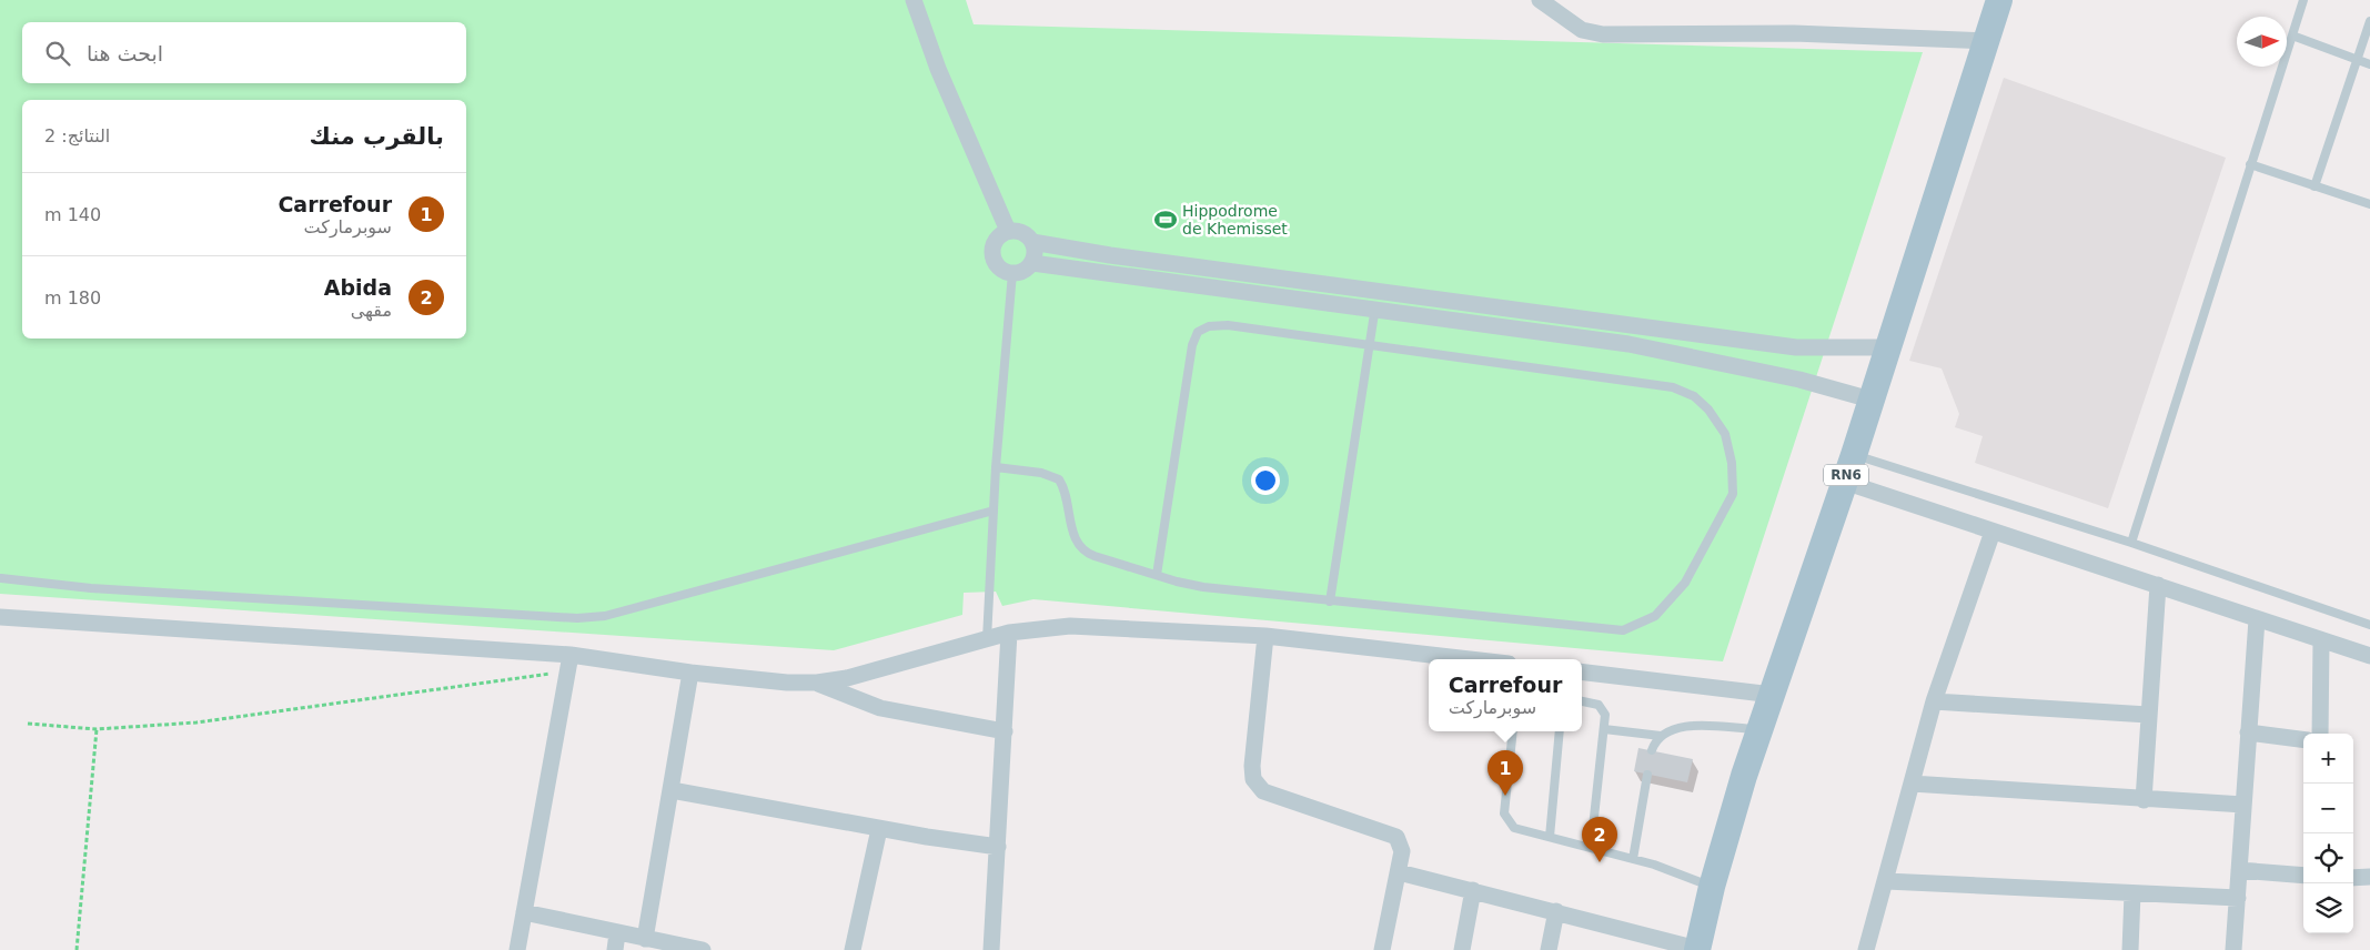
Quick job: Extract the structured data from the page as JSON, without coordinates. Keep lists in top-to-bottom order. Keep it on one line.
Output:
{"streets":{"main road":["RN6"]},"places":{"sports":["Hippodrome de Khemisset"]},"north":"right","page":{"search":"ابحث هنا","heading":["بالقرب منك","النتائج: 2"],"list":[{"mark":"1","name":"Carrefour","note":"سوبرماركت","value":"140 m"},{"mark":"2","name":"Abida","note":"مقهى","value":"180 m"}],"popup":["Carrefour","سوبرماركت"],"map_buttons":["+","−"],"pins":["1","2"]}}
